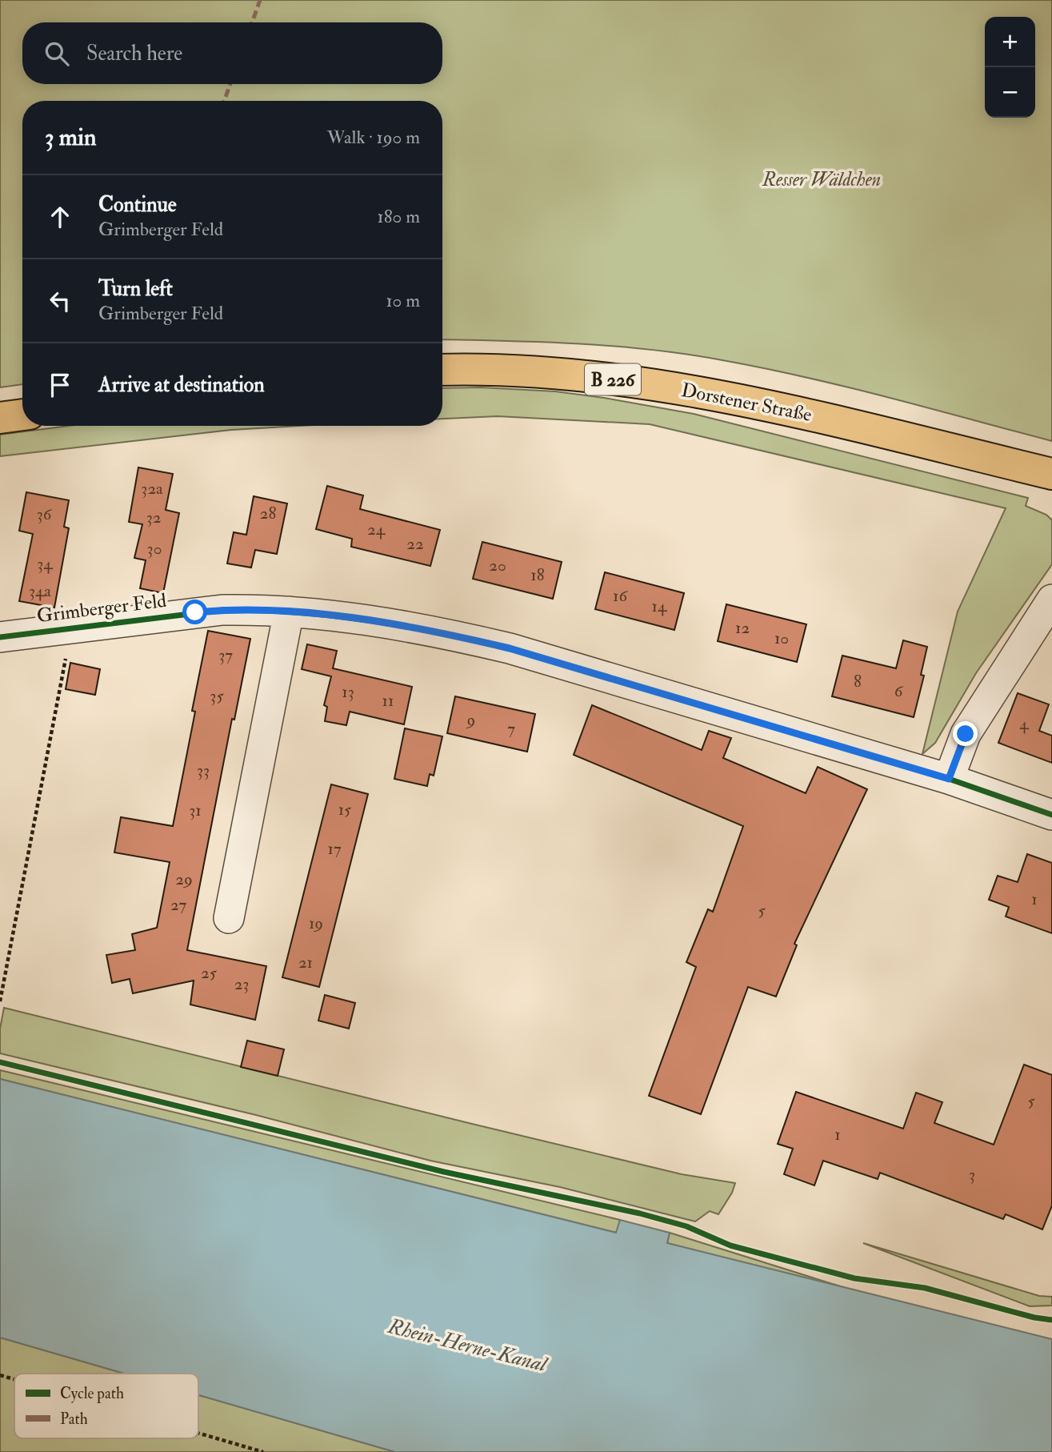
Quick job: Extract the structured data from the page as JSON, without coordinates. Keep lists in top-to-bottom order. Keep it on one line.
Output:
{"streets":{"main road":["B 226","Dorstener Straße"],"street":["Grimberger Feld"]},"water":["Rhein-Herne-Kanal"],"parks":["Resser Wäldchen"],"house_numbers":["32a","28","36","32","24","22","30","34","20","18","34a","16","14","12","10","37","8","6","13","35","11","9","4","7","33","15","31","17","29","1","27","5","19","21","25","23","5","1","3"],"legend":["Cycle path","Path"],"page":{"map_buttons":["+","−"],"search":"Search here","heading":["3 min","Walk · 190 m"],"list":[["Continue","Grimberger Feld","180 m"],["Turn left","Grimberger Feld","10 m"],"Arrive at destination"]}}
